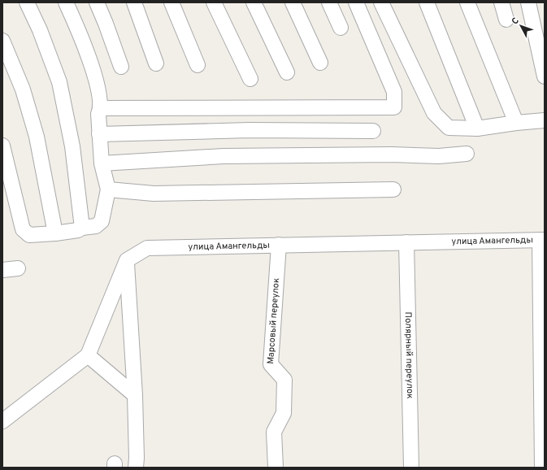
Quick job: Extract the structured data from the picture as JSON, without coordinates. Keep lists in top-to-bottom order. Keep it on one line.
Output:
{"streets":{"street":["улица Амангельды","Марсовый переулок","Полярный переулок"]},"crossings":[["улица Амангельды","Марсовый переулок"],["улица Амангельды","Полярный переулок"]],"north":"top left"}
